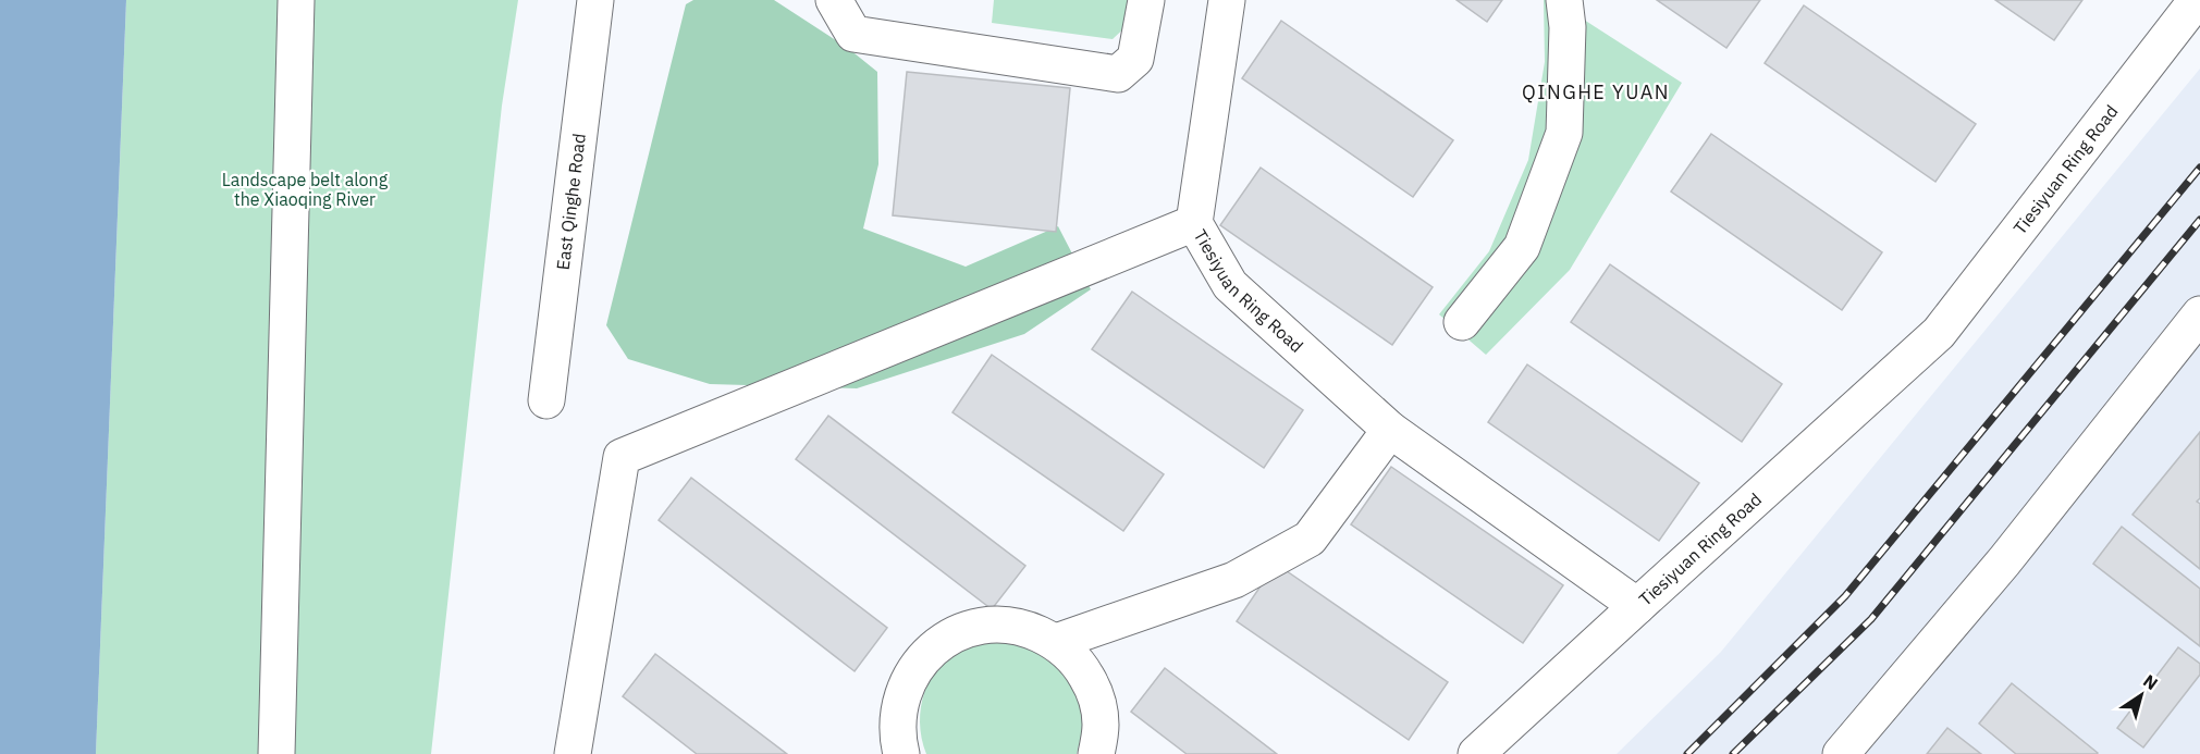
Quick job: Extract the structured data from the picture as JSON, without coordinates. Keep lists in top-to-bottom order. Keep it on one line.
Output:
{"streets":{"street":["Tiesiyuan Ring Road","East Qinghe Road"]},"districts":["QINGHE YUAN"],"parks":["Landscape belt along the Xiaoqing River"],"north":"top right"}
